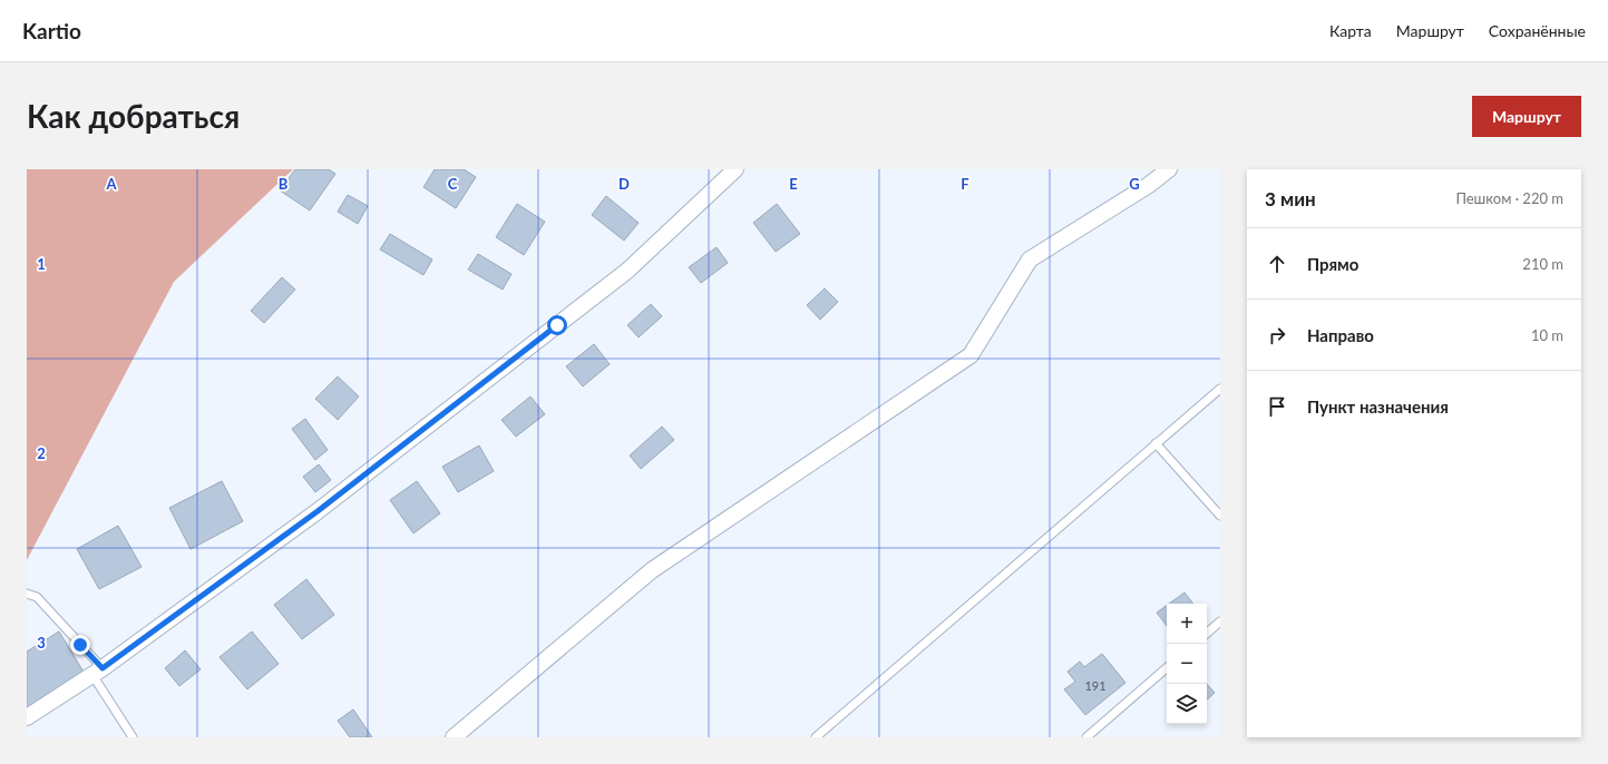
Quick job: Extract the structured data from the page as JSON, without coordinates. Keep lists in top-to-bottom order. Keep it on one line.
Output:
{"house_numbers":["191"],"page":{"header":"Kartio","nav":["Карта","Маршрут","Сохранённые"],"buttons":"Маршрут","title":"Как добраться","heading":["3 мин","Пешком · 220 m"],"list":[["Прямо","210 m"],["Направо","10 m"],"Пункт назначения"],"map_buttons":["+","−"]},"grid":{"columns":["A","B","C","D","E","F","G"],"rows":["1","2","3"]}}
